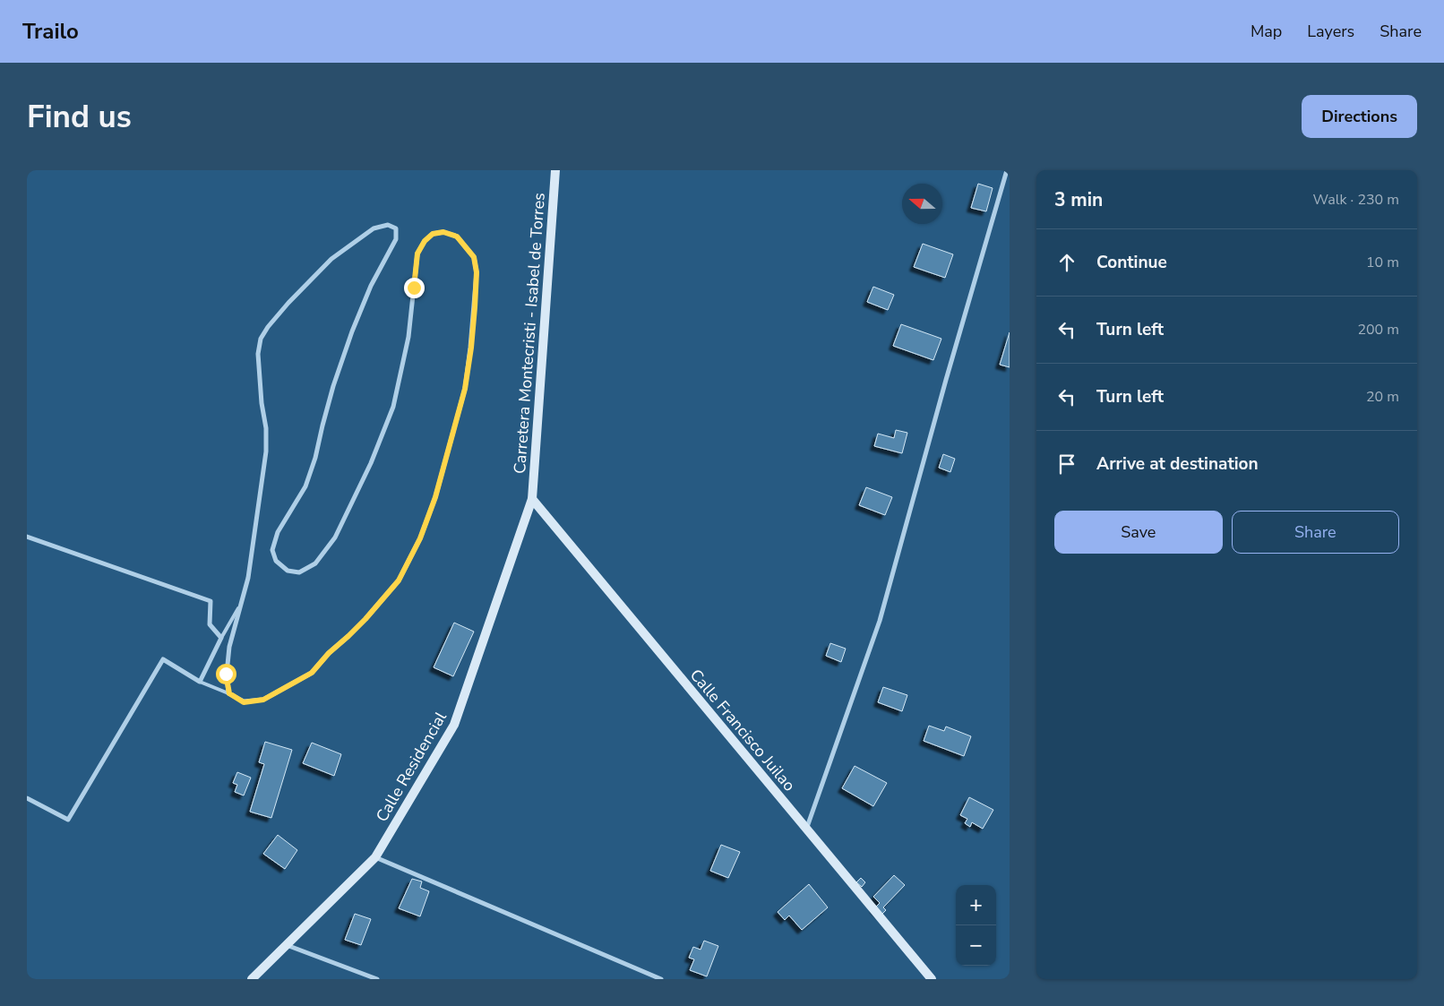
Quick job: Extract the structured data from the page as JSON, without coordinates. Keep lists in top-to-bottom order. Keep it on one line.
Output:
{"streets":{"main road":["Carretera Montecristi - Isabel de Torres","Calle Francisco Juilao","Calle Residencial"]},"crossings":[["Carretera Montecristi - Isabel de Torres","Calle Francisco Juilao"],["Carretera Montecristi - Isabel de Torres","Calle Residencial"],["Calle Francisco Juilao","Calle Residencial"]],"north":"left","page":{"header":"Trailo","nav":["Map","Layers","Share"],"buttons":["Directions",["Save","Share"]],"title":"Find us","heading":["3 min","Walk · 230 m"],"list":[["Continue","10 m"],["Turn left","200 m"],["Turn left","20 m"],"Arrive at destination"],"map_buttons":["+","−"]}}
